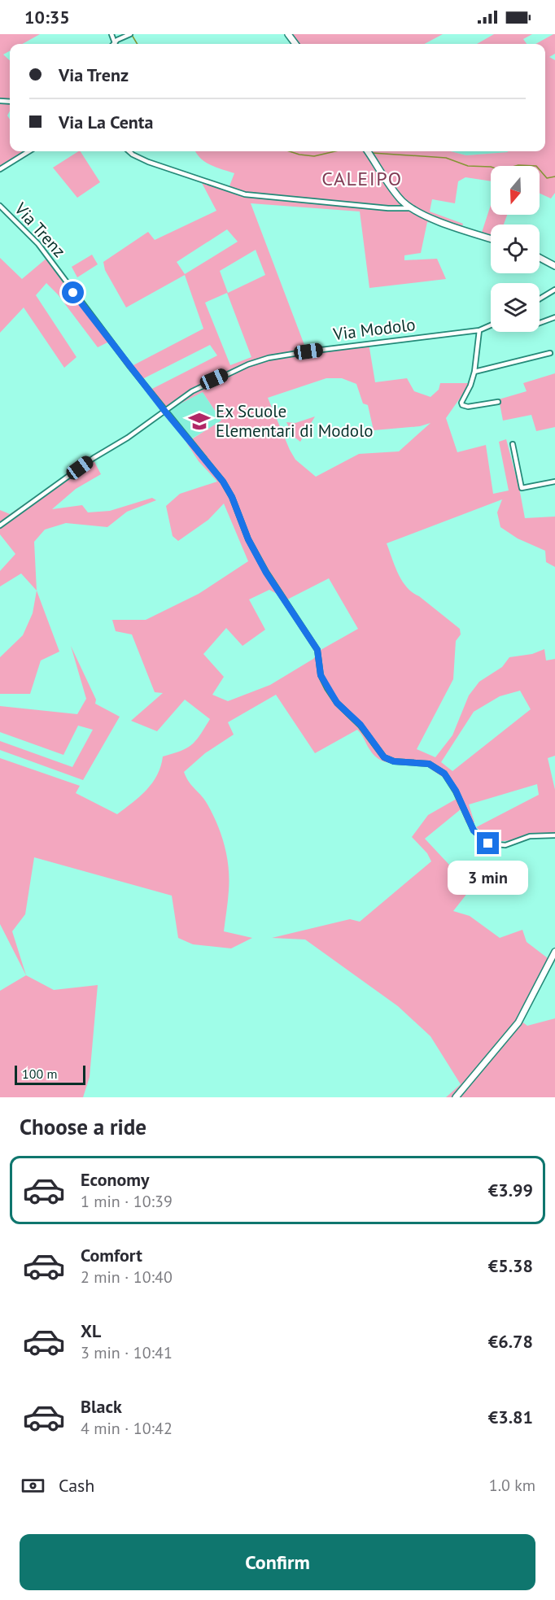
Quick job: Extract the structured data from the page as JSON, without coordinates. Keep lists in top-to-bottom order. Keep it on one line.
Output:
{"streets":{"street":["Via Trenz","Via Modolo"]},"crossings":[["Via Trenz","Via Modolo"]],"districts":["CALEIPO"],"places":{"school or university":["Ex Scuole Elementari di Modolo"]},"scale_bar":"100 m","north":"bottom","page":{"status":"10:35","banner":["Via Trenz","Via La Centa"],"bubble":"3 min","scale":"100 m","heading":"Choose a ride","list":[{"name":"Economy","note":"1 min · 10:39","value":"€3.99"},{"name":"Comfort","note":"2 min · 10:40","value":"€5.38"},{"name":"XL","note":"3 min · 10:41","value":"€6.78"},{"name":"Black","note":"4 min · 10:42","value":"€3.81"}],"pay":["Cash","1.0 km"],"buttons":"Confirm"}}
